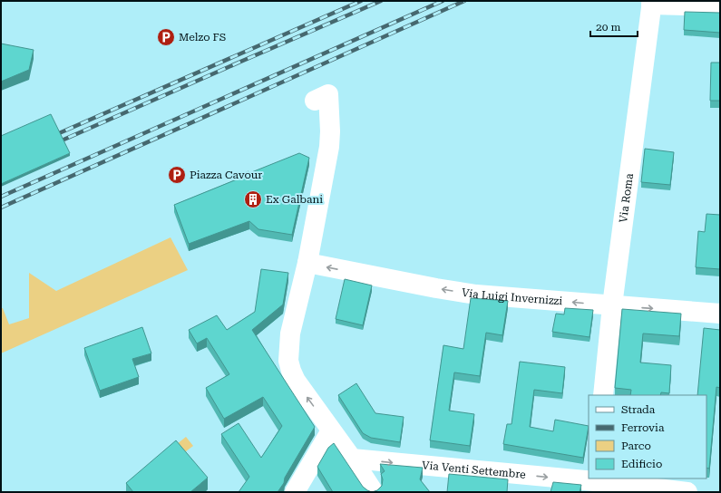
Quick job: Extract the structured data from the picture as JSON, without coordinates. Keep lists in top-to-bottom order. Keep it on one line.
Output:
{"streets":{"street":["Via Roma","Via Luigi Invernizzi","Via Venti Settembre"]},"crossings":[["Via Roma","Via Luigi Invernizzi"]],"one_way":["Via Venti Settembre"],"places":{"parking":["Melzo FS","Piazza Cavour"],"building":["Ex Galbani"]},"legend":["Strada","Ferrovia","Parco","Edificio"],"scale_bar":"20 m"}
